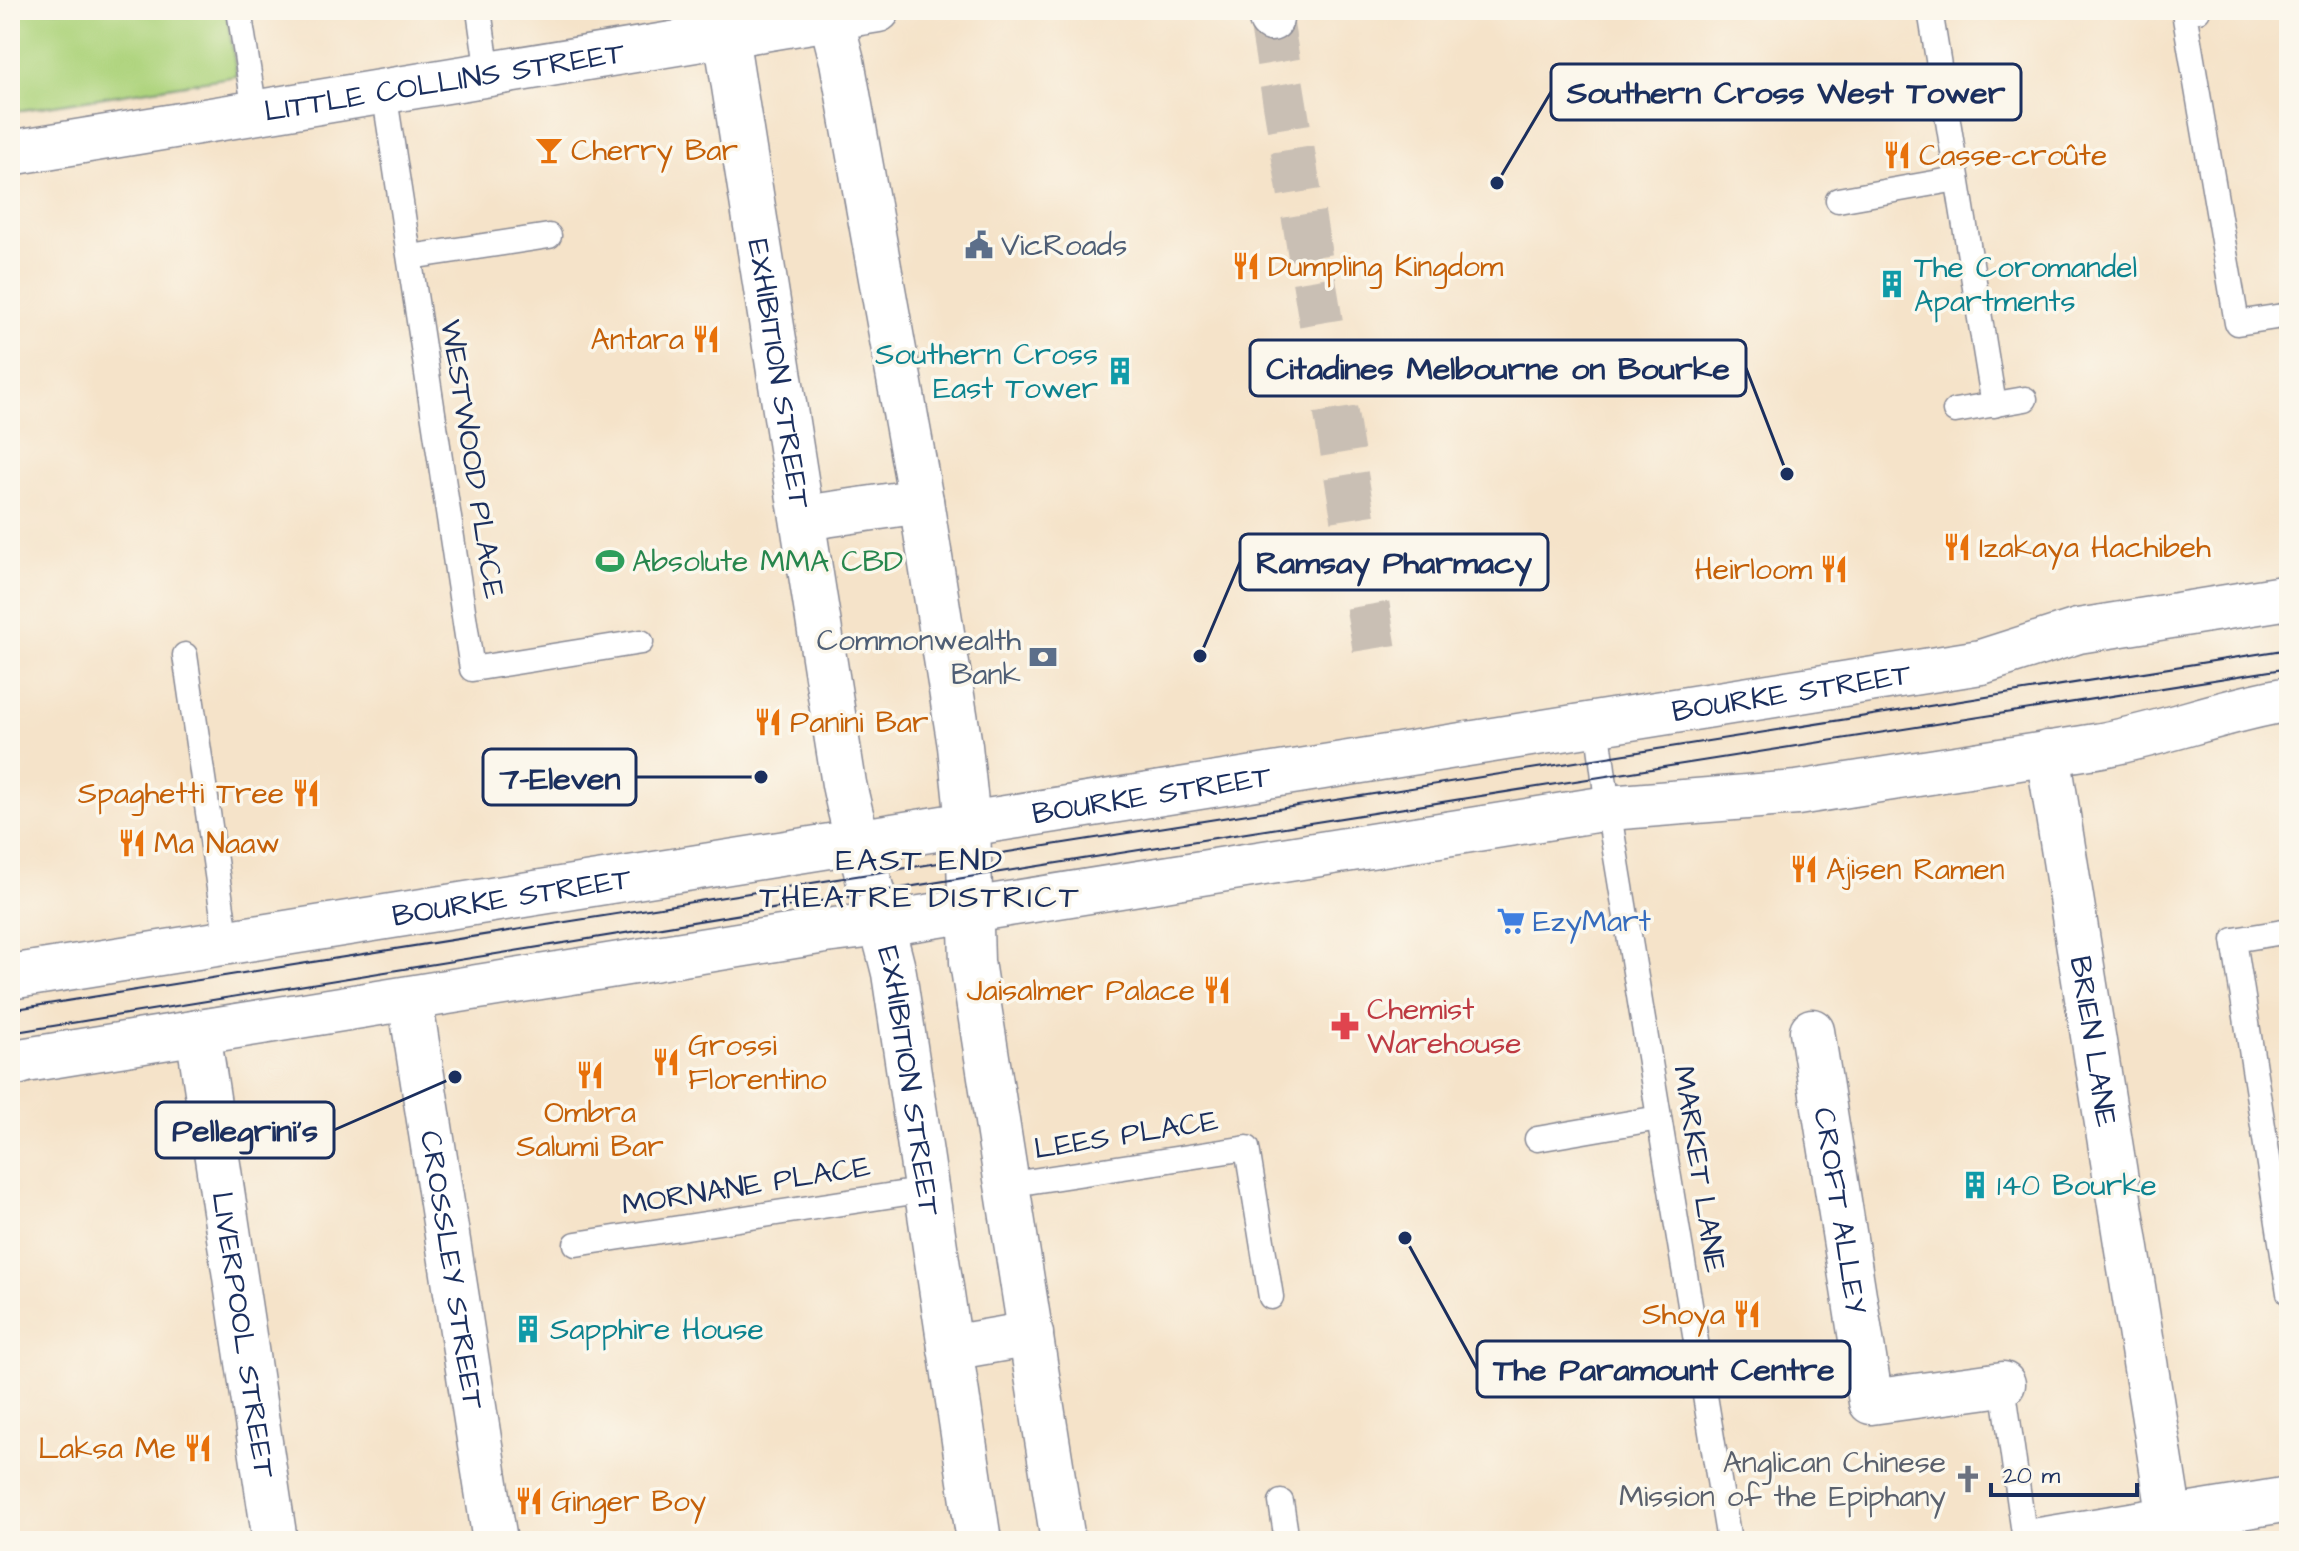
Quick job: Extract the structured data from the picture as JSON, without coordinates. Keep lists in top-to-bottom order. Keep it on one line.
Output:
{"streets":{"street":["LITTLE COLLINS STREET","EXHIBITION STREET","BOURKE STREET","BRIEN LANE","CROFT ALLEY","CROSSLEY STREET","LIVERPOOL STREET"],"lane":["WESTWOOD PLACE","LEES PLACE","MARKET LANE","MORNANE PLACE"]},"crossings":[["LITTLE COLLINS STREET","EXHIBITION STREET"],["LITTLE COLLINS STREET","WESTWOOD PLACE"],["EXHIBITION STREET","BOURKE STREET"],["EXHIBITION STREET","MORNANE PLACE"],["BOURKE STREET","MARKET LANE"]],"districts":["EAST END THEATRE DISTRICT"],"places":{"bar":["Cherry Bar"],"restaurant":["Casse-croûte","Dumpling Kingdom","Antara","Izakaya Hachibeh","Heirloom","Panini Bar","Spaghetti Tree","Ma Naaw","Ajisen Ramen","Jaisalmer Palace","Grossi Florentino","Ombra Salumi Bar","Shoya","Laksa Me","Ginger Boy"],"other":["Southern Cross West Tower","Citadines Melbourne on Bourke","Ramsay Pharmacy","7-Eleven","Pellegrini's","The Paramount Centre"],"public building":["VicRoads"],"building":["The Coromandel Apartments","Southern Cross East Tower","140 Bourke","Sapphire House"],"sports":["Absolute MMA CBD"],"bank":["Commonwealth Bank"],"supermarket":["EzyMart"],"pharmacy":["Chemist Warehouse"],"church":["Anglican Chinese Mission of the Epiphany"]},"scale_bar":"20 m"}
